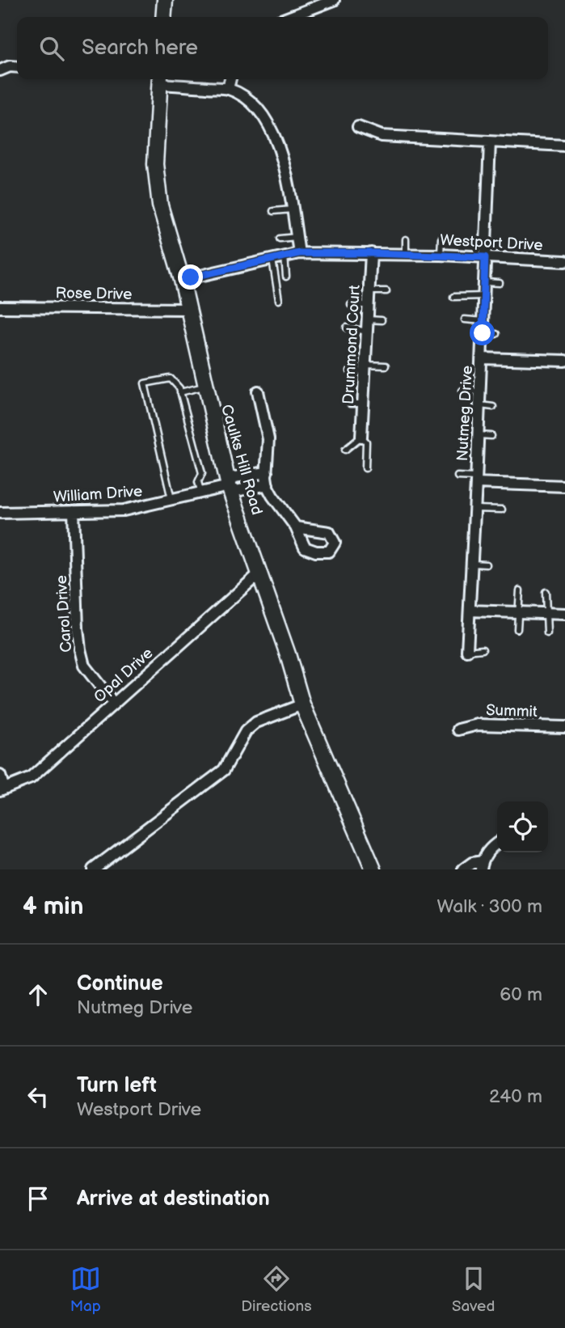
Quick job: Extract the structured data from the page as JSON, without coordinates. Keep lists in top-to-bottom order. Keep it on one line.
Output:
{"streets":{"main road":["Caulks Hill Road"],"street":["Westport Drive","Rose Drive","Drummond Court","Nutmeg Drive","William Drive","Carol Drive","Opal Drive","Summit"]},"crossings":[["Westport Drive","Drummond Court"],["Westport Drive","Nutmeg Drive"],["Westport Drive","Caulks Hill Road"],["Rose Drive","Caulks Hill Road"],["Caulks Hill Road","William Drive"],["Caulks Hill Road","Opal Drive"],["William Drive","Carol Drive"],["Carol Drive","Opal Drive"]],"page":{"search":"Search here","heading":["4 min","Walk · 300 m"],"list":[["Continue","Nutmeg Drive","60 m"],["Turn left","Westport Drive","240 m"],"Arrive at destination"],"nav":["Map","Directions","Saved"]}}
